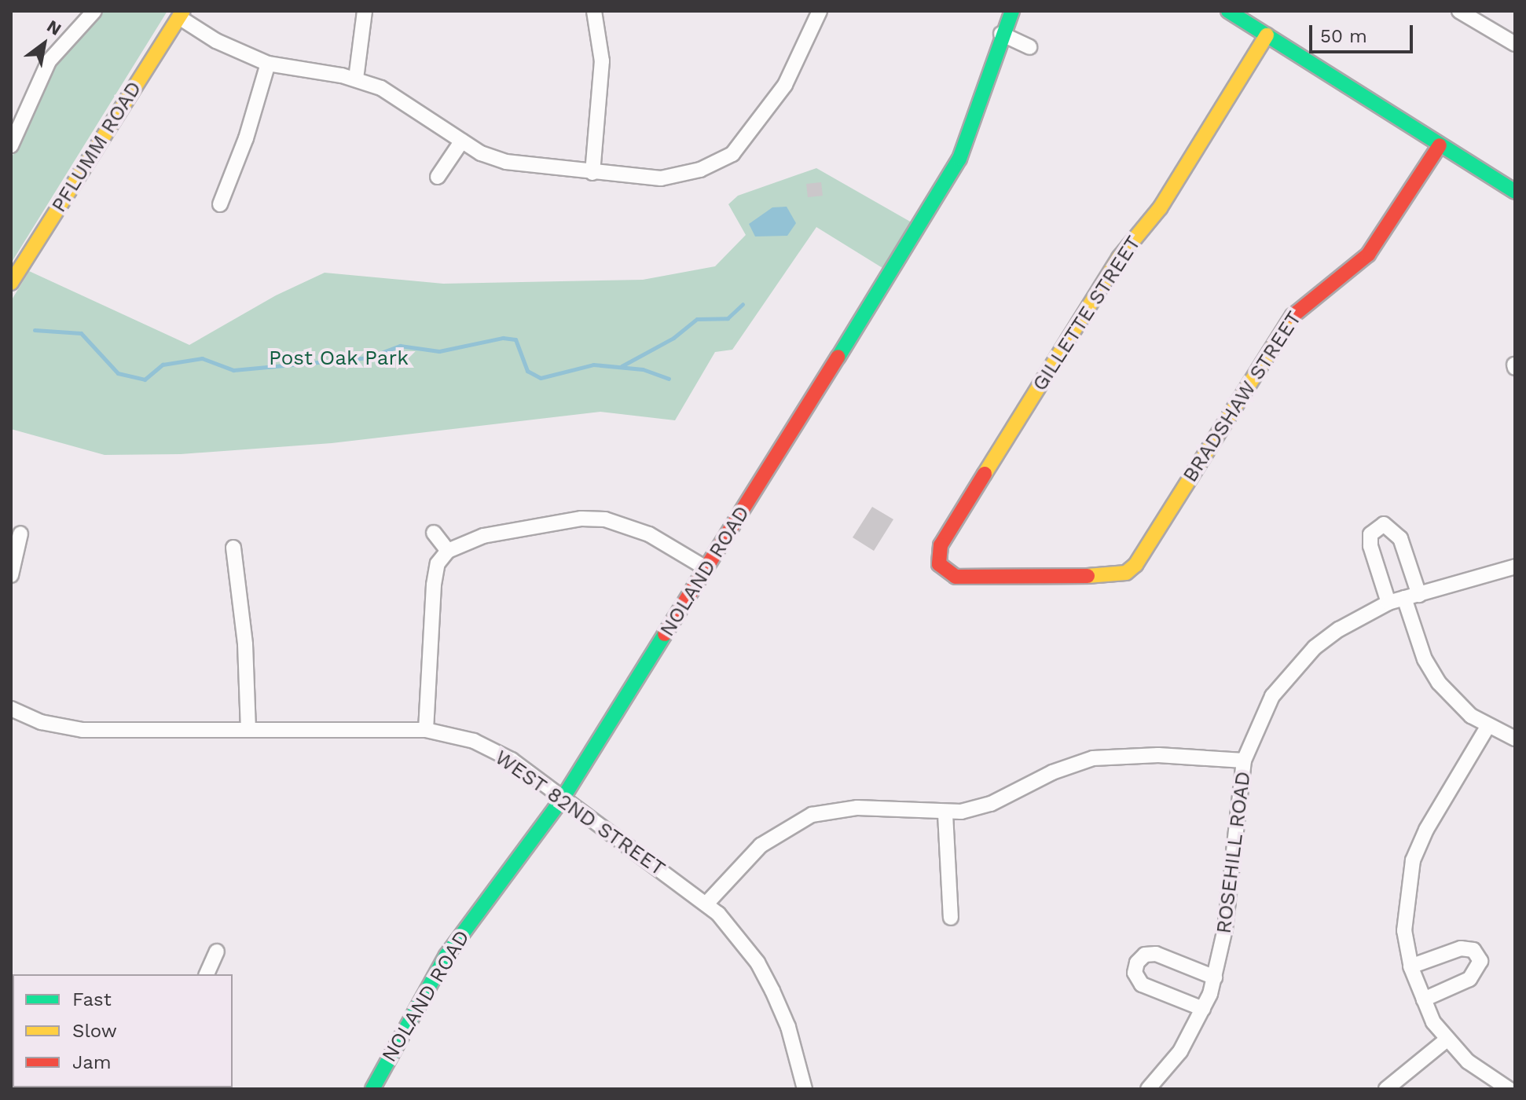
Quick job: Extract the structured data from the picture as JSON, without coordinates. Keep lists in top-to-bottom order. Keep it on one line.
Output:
{"streets":{"street":["PFLUMM ROAD","GILLETTE STREET","BRADSHAW STREET","NOLAND ROAD","WEST 82ND STREET","ROSEHILL ROAD"]},"crossings":[["GILLETTE STREET","BRADSHAW STREET"],["NOLAND ROAD","WEST 82ND STREET"]],"parks":["Post Oak Park"],"legend":["Fast","Slow","Jam"],"scale_bar":"50 m","north":"top right"}
